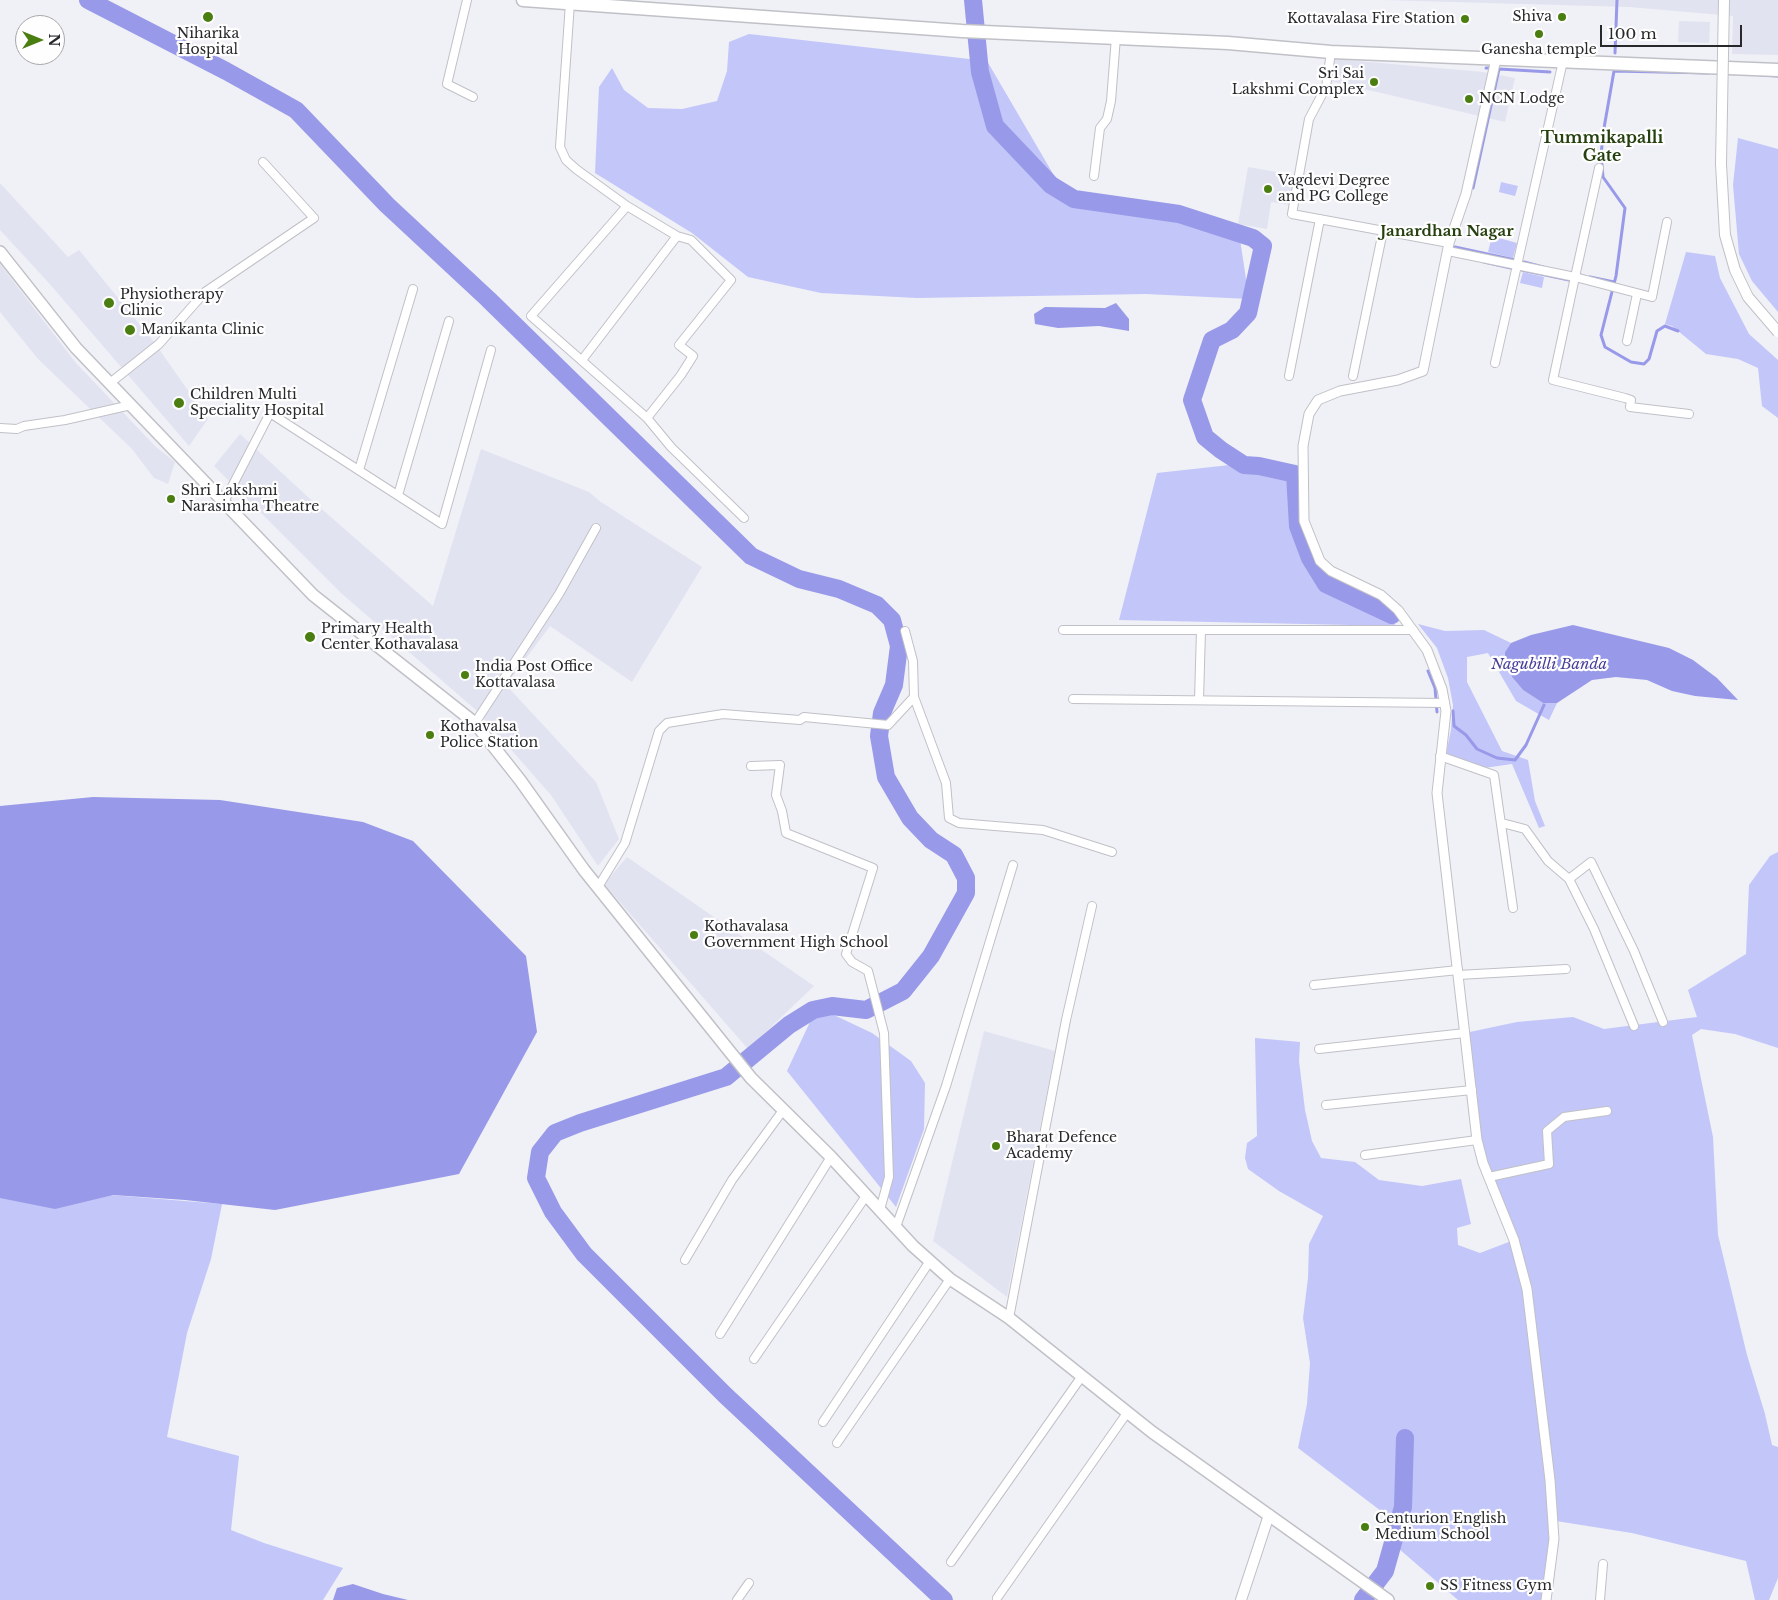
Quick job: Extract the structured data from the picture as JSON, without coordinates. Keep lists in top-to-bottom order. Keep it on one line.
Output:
{"districts":["Tummikapalli Gate","Janardhan Nagar"],"water":["Nagubilli Banda"],"places":["Niharika Hospital","Shiva","Kottavalasa Fire Station","Ganesha temple","Sri Sai Lakshmi Complex","NCN Lodge","Vagdevi Degree and PG College","Physiotherapy Clinic","Manikanta Clinic","Children Multi Speciality Hospital","Shri Lakshmi Narasimha Theatre","Primary Health Center Kothavalasa","India Post Office Kottavalasa","Kothavalsa Police Station","Kothavalasa Government High School","Bharat Defence Academy","Centurion English Medium School","SS Fitness Gym"],"scale_bar":"100 m","north":"right"}
